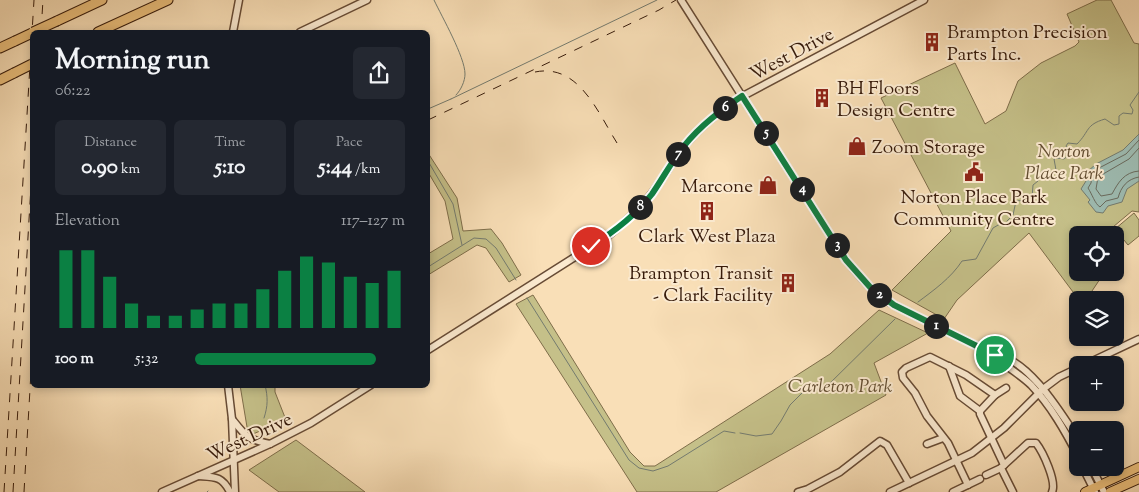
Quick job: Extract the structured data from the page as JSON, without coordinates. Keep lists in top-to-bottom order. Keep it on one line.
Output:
{"streets":{"street":["West Drive"]},"parks":["Norton Place Park","Carleton Park"],"places":{"building":["Brampton Precision Parts Inc.","BH Floors Design Centre","Clark West Plaza","Brampton Transit - Clark Facility"],"shop":["Zoom Storage","Marcone"],"public building":["Norton Place Park Community Centre"]},"page":{"heading":["Morning run","06:22"],"pins":["6","5","7","4","8","3","2","1"],"stats":[["Distance","0.90 km"],["Time","5:10"],["Pace","5:44 /km"]],"chart":["Elevation","117–127 m"],"map_buttons":["+","−"],"list":[{"name":"100 m","note":"5:32"}]}}
